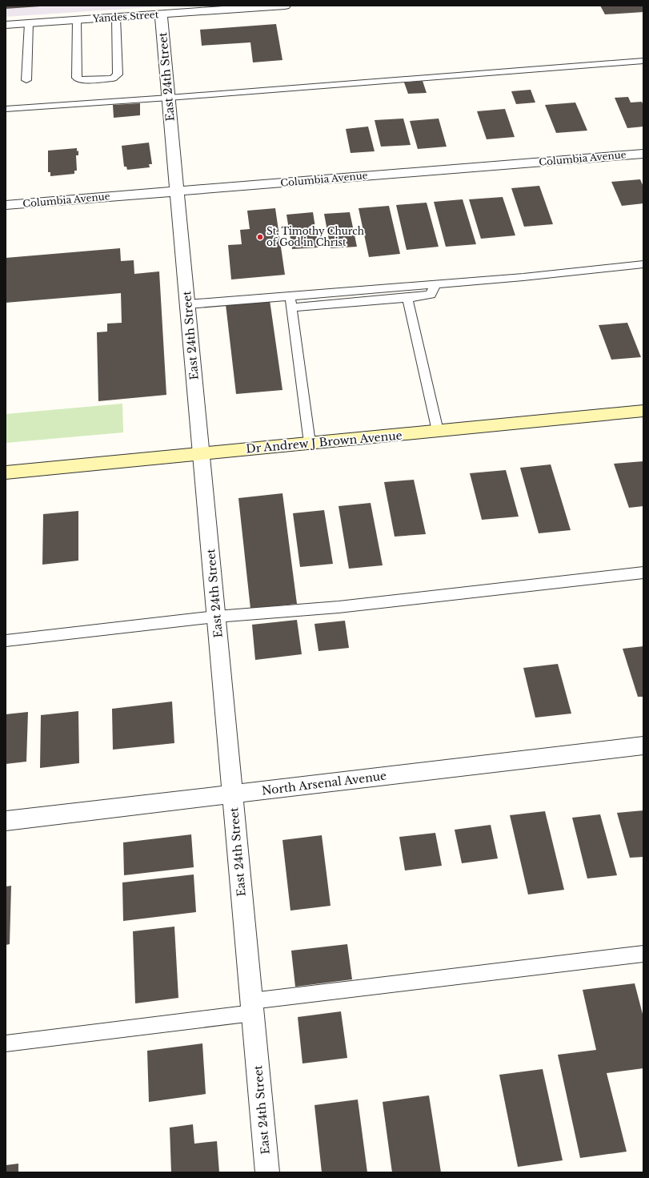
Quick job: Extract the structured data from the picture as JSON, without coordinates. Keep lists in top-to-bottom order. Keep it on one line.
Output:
{"streets":{"main road":["Dr Andrew J Brown Avenue"],"street":["Yandes Street","East 24th Street","Columbia Avenue","North Arsenal Avenue"]},"crossings":[["Yandes Street","East 24th Street"],["East 24th Street","Columbia Avenue"],["East 24th Street","Dr Andrew J Brown Avenue"],["East 24th Street","North Arsenal Avenue"]],"places":["St. Timothy Church of God in Christ"]}
